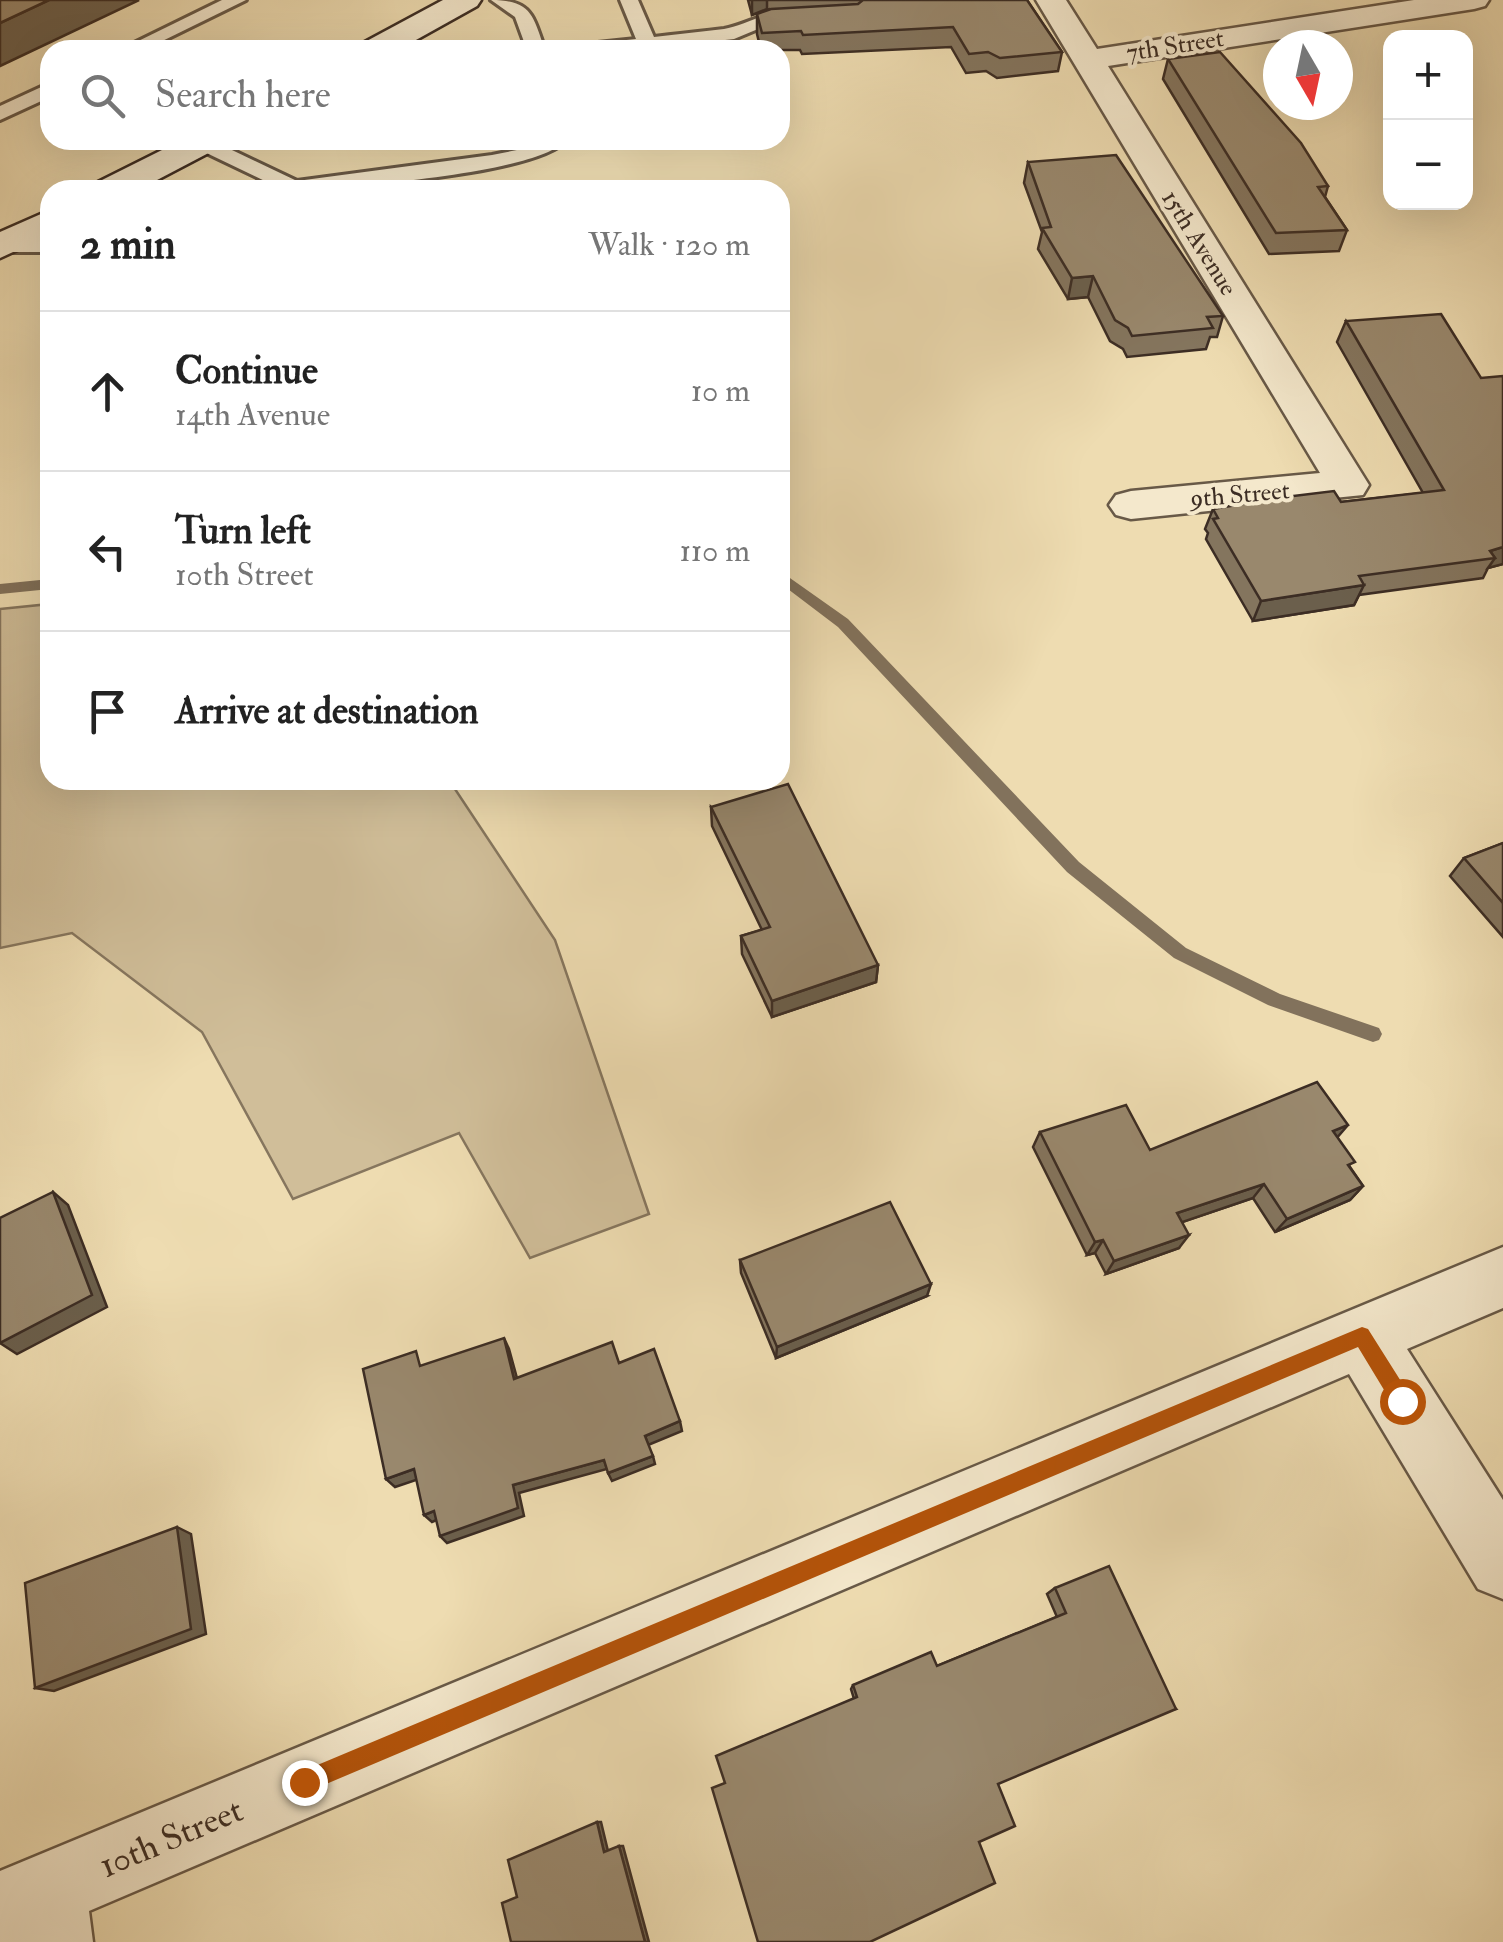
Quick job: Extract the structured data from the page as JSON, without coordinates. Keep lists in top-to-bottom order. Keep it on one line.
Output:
{"streets":{"street":["7th Street","15th Avenue","9th Street","10th Street"]},"crossings":[["7th Street","15th Avenue"],["15th Avenue","9th Street"]],"north":"bottom","page":{"map_buttons":["+","−"],"search":"Search here","heading":["2 min","Walk · 120 m"],"list":[["Continue","14th Avenue","10 m"],["Turn left","10th Street","110 m"],"Arrive at destination"]}}
